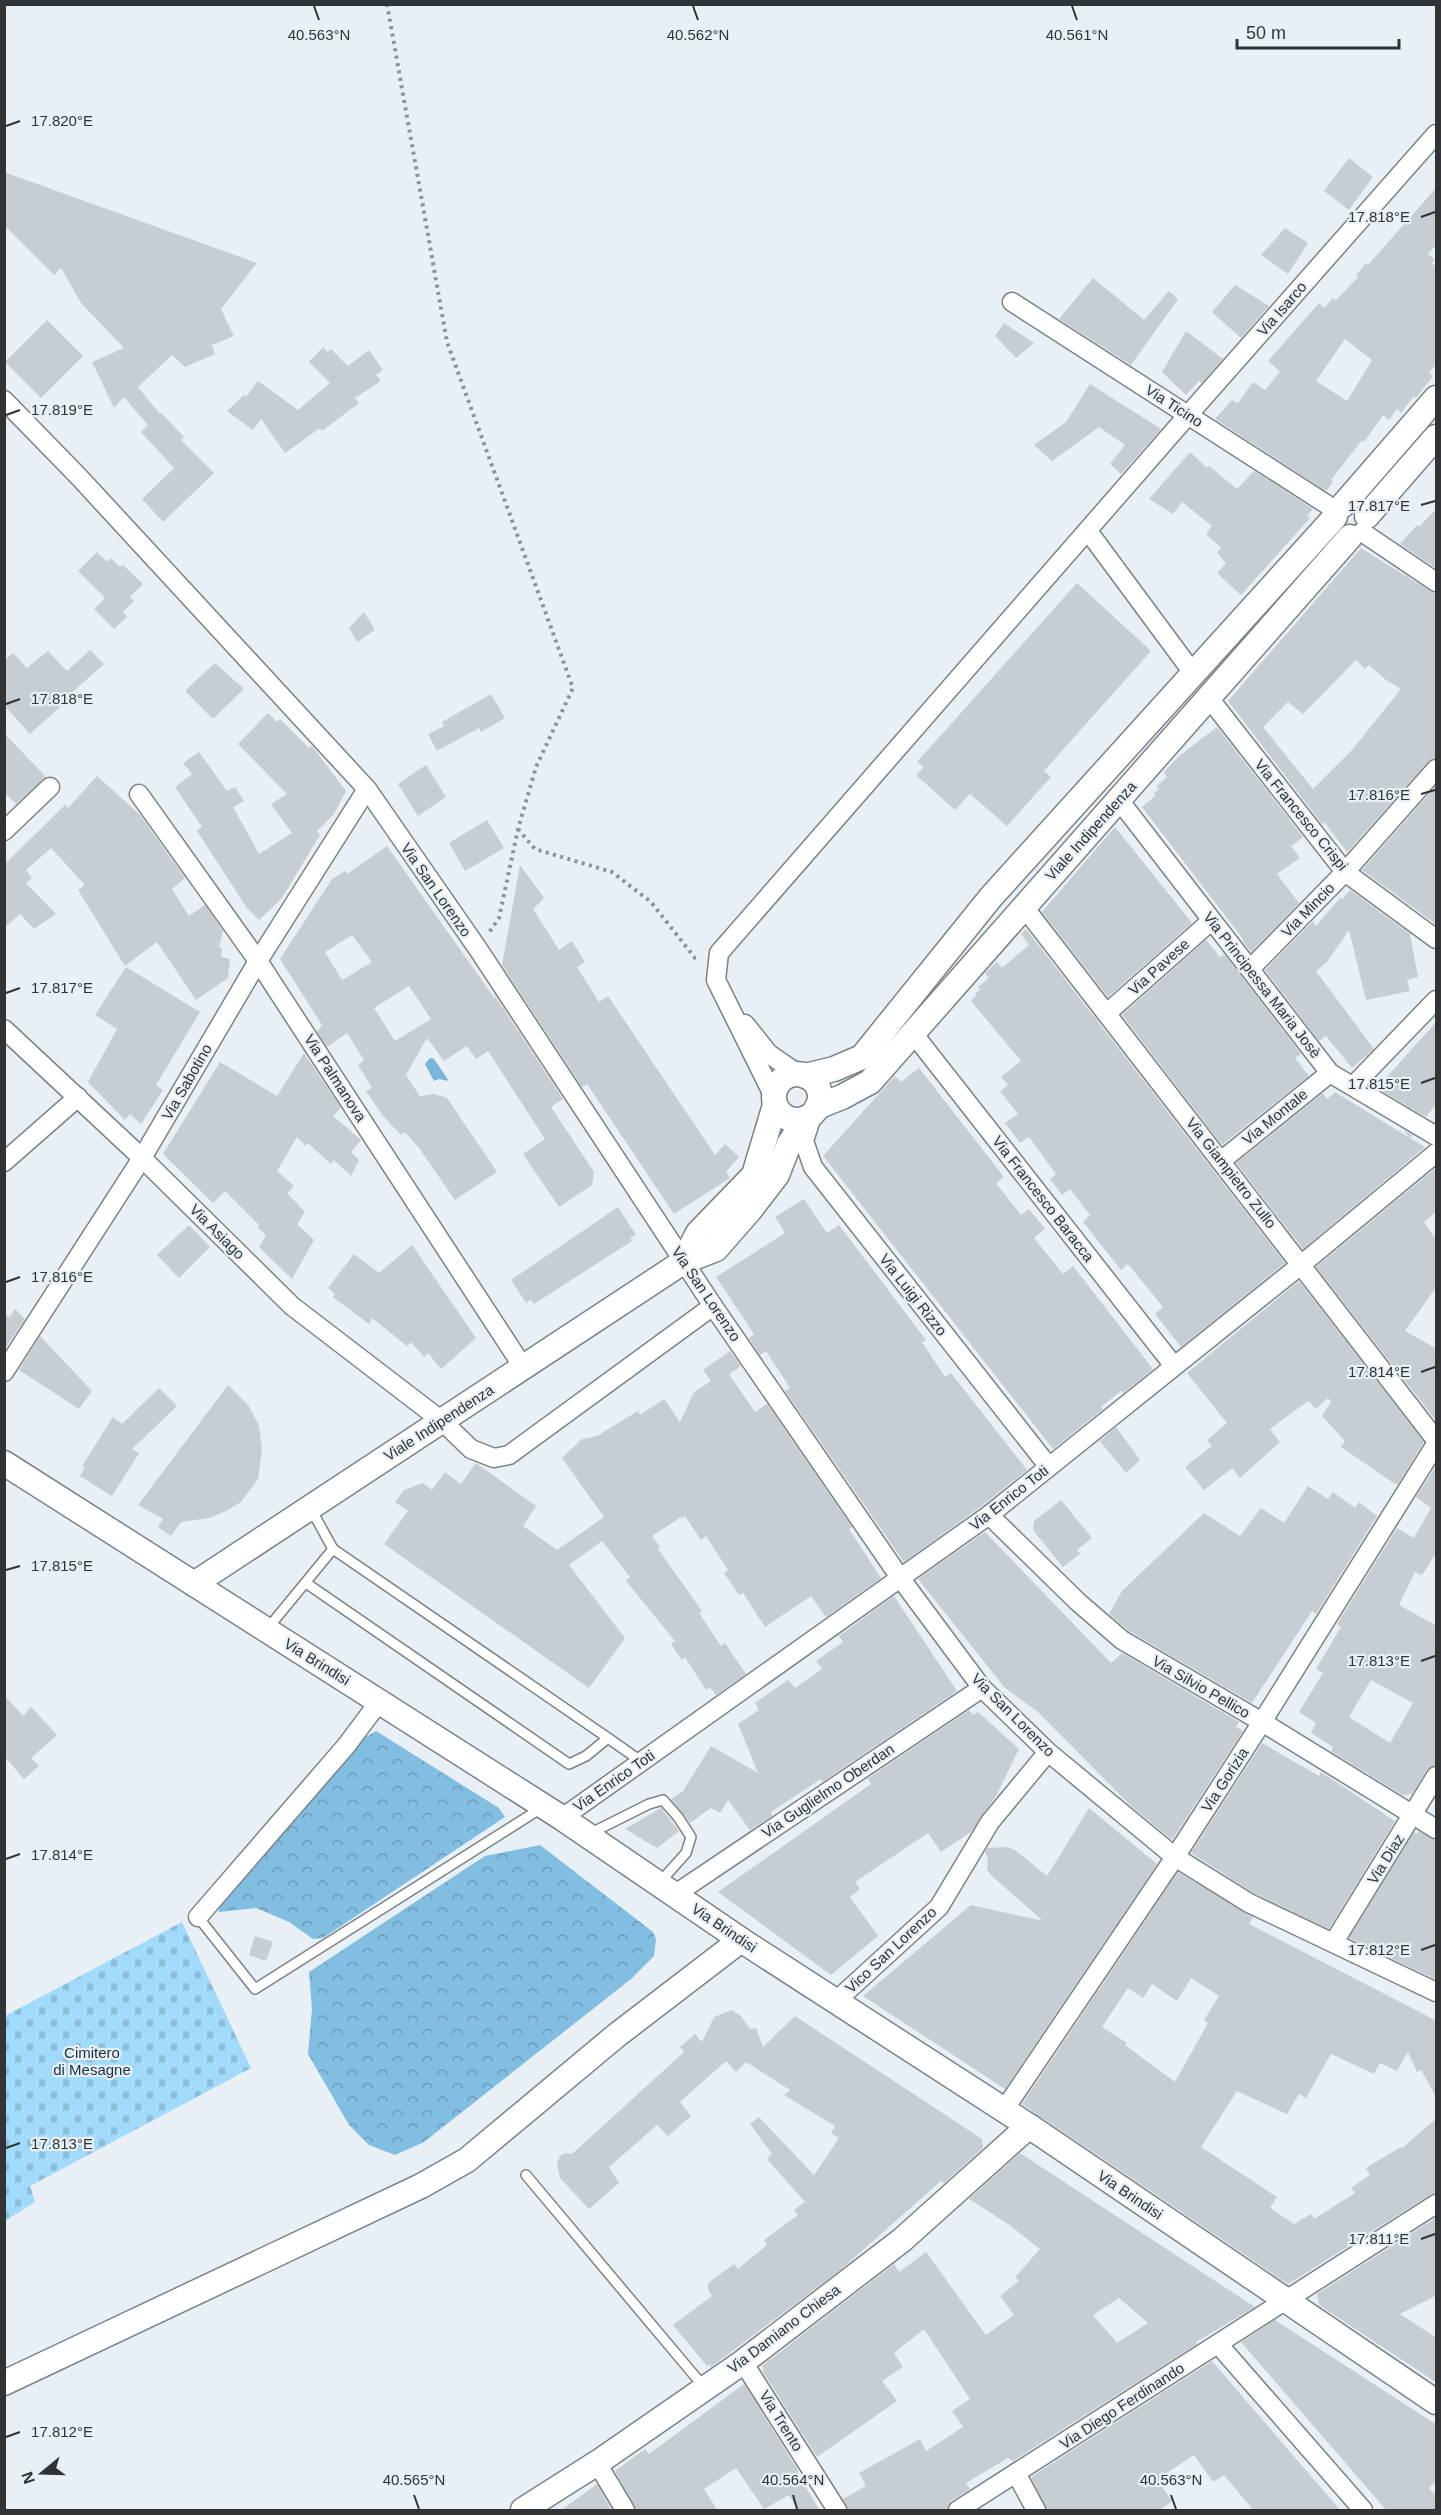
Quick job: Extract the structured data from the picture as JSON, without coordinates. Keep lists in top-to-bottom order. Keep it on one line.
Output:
{"streets":{"main road":["Viale Indipendenza","Via Brindisi","Via Damiano Chiesa"],"street":["Via Isarco","Via Ticino","Via Francesco Crispi","Via San Lorenzo","Via Mincio","Via Pavese","Via Principessa Maria Josè","Via Palmanova","Via Sabotino","Via Montale","Via Giampietro Zullo","Via Francesco Baracca","Via Asiago","Via Luigi Rizzo","Via Enrico Toti","Via Silvio Pellico","Via Gorizia","Via Guglielmo Oberdan","Via Diaz","Vico San Lorenzo","Via Diego Ferdinando","Via Trento"]},"crossings":[["Via Isarco","Via Ticino"],["Via Ticino","Viale Indipendenza"],["Via Francesco Crispi","Viale Indipendenza"],["Via Francesco Crispi","Via Mincio"],["Viale Indipendenza","Via San Lorenzo"],["Viale Indipendenza","Via Principessa Maria Josè"],["Viale Indipendenza","Via Palmanova"],["Viale Indipendenza","Via Giampietro Zullo"],["Viale Indipendenza","Via Francesco Baracca"],["Viale Indipendenza","Via Asiago"],["Viale Indipendenza","Via Luigi Rizzo"],["Viale Indipendenza","Via Brindisi"],["Via San Lorenzo","Via Sabotino"],["Via San Lorenzo","Via Asiago"],["Via San Lorenzo","Via Enrico Toti"],["Via San Lorenzo","Via Gorizia"],["Via San Lorenzo","Via Guglielmo Oberdan"],["Via San Lorenzo","Via Diaz"],["Via San Lorenzo","Vico San Lorenzo"],["Via Mincio","Via Principessa Maria Josè"],["Via Pavese","Via Principessa Maria Josè"],["Via Pavese","Via Giampietro Zullo"],["Via Principessa Maria Josè","Via Montale"],["Via Palmanova","Via Sabotino"],["Via Sabotino","Via Asiago"],["Via Montale","Via Giampietro Zullo"],["Via Giampietro Zullo","Via Enrico Toti"],["Via Giampietro Zullo","Via Gorizia"],["Via Francesco Baracca","Via Enrico Toti"],["Via Luigi Rizzo","Via Enrico Toti"],["Via Enrico Toti","Via Brindisi"],["Via Enrico Toti","Via Silvio Pellico"],["Via Brindisi","Via Gorizia"],["Via Brindisi","Via Guglielmo Oberdan"],["Via Brindisi","Vico San Lorenzo"],["Via Brindisi","Via Damiano Chiesa"],["Via Brindisi","Via Diego Ferdinando"],["Via Silvio Pellico","Via Gorizia"],["Via Silvio Pellico","Via Diaz"],["Via Damiano Chiesa","Via Trento"]],"parks":["Cimitero di Mesagne"],"scale_bar":"50 m","north":"left","coordinates":["40.562°N","40.563°N","40.561°N","17.820°E","17.818°E","17.819°E","17.817°E","17.816°E","17.815°E","17.814°E","17.813°E","17.812°E","17.811°E","40.565°N","40.564°N"]}
